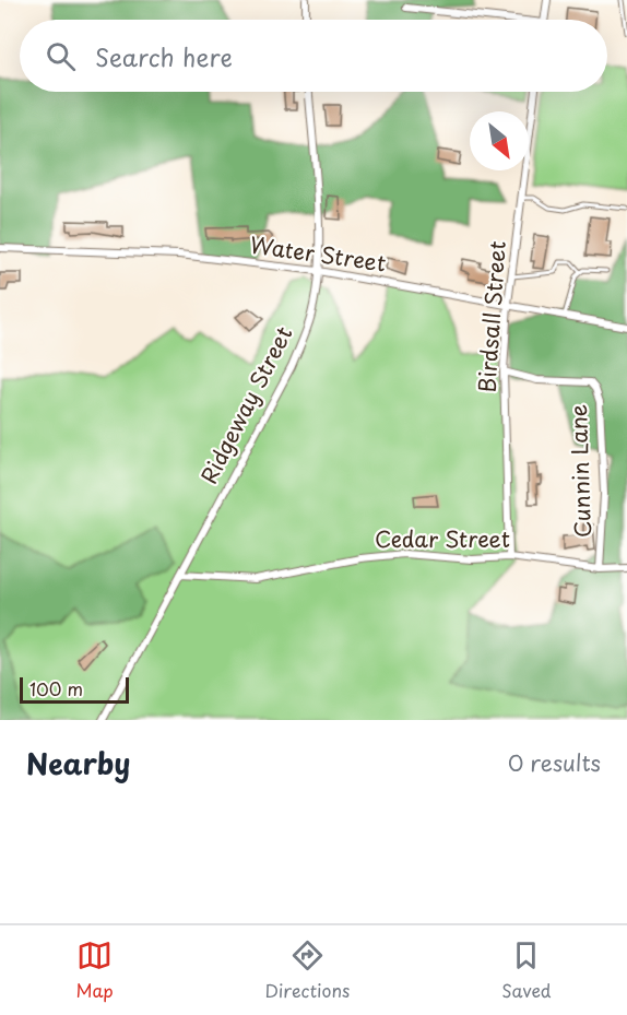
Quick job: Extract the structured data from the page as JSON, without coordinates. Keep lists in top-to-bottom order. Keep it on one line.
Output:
{"streets":{"street":["Water Street","Birdsall Street","Ridgeway Street","Cunnin Lane","Cedar Street"]},"crossings":[["Water Street","Birdsall Street"],["Water Street","Ridgeway Street"],["Birdsall Street","Cunnin Lane"],["Birdsall Street","Cedar Street"],["Ridgeway Street","Cedar Street"],["Cunnin Lane","Cedar Street"]],"scale_bar":"100 m","north":"bottom right","page":{"search":"Search here","scale":"100 m","heading":["Nearby","0 results"],"nav":["Map","Directions","Saved"]}}
